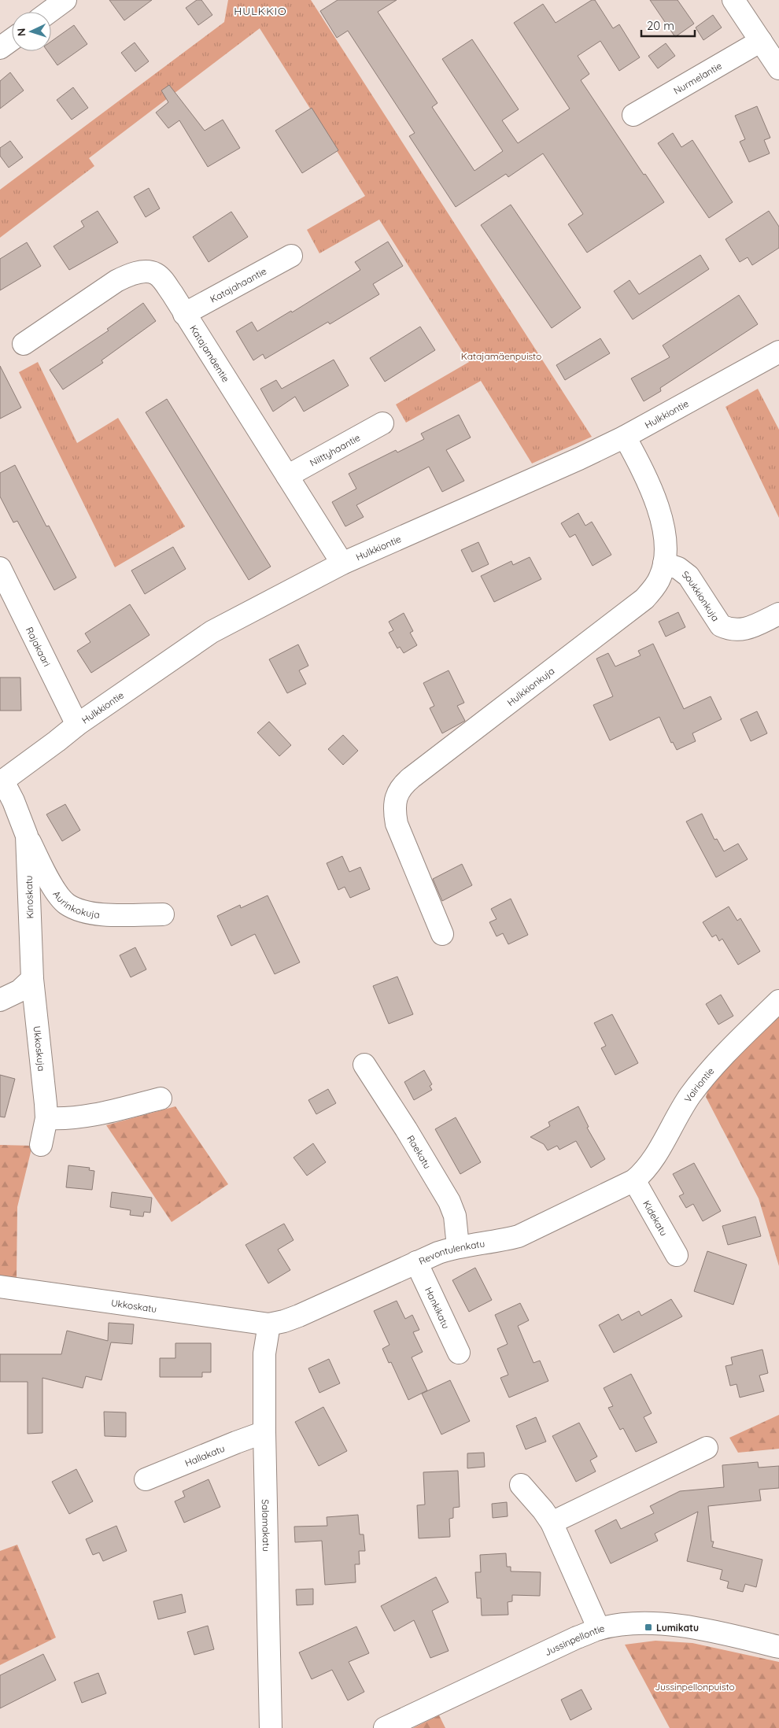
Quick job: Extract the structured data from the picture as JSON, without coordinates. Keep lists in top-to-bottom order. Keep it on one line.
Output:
{"streets":{"street":["Nurmelantie","Katajahaantie","Katajamäentie","Hulkkiontie","Niittyhaantie","Soukkionkuja","Rajakaari","Hulkkionkuja","Kinoskatu","Aurinkokuja","Ukkoskuja","Vairiontie","Raekatu","Kidekatu","Revontulenkatu","Ukkoskatu","Hankikatu","Hallakatu","Salamakatu","Jussinpellontie"]},"crossings":[["Katajahaantie","Katajamäentie"],["Katajamäentie","Hulkkiontie"],["Katajamäentie","Niittyhaantie"],["Hulkkiontie","Rajakaari"],["Hulkkiontie","Hulkkionkuja"],["Hulkkiontie","Kinoskatu"],["Soukkionkuja","Hulkkionkuja"],["Kinoskatu","Aurinkokuja"],["Kinoskatu","Ukkoskuja"],["Vairiontie","Kidekatu"],["Vairiontie","Revontulenkatu"],["Raekatu","Revontulenkatu"],["Kidekatu","Revontulenkatu"],["Revontulenkatu","Ukkoskatu"],["Revontulenkatu","Hankikatu"],["Revontulenkatu","Salamakatu"],["Ukkoskatu","Salamakatu"],["Hallakatu","Salamakatu"]],"districts":["HULKKIO"],"parks":["Katajamäenpuisto","Jussinpellonpuisto"],"places":{"transit":["Lumikatu"]},"scale_bar":"20 m","north":"left"}
